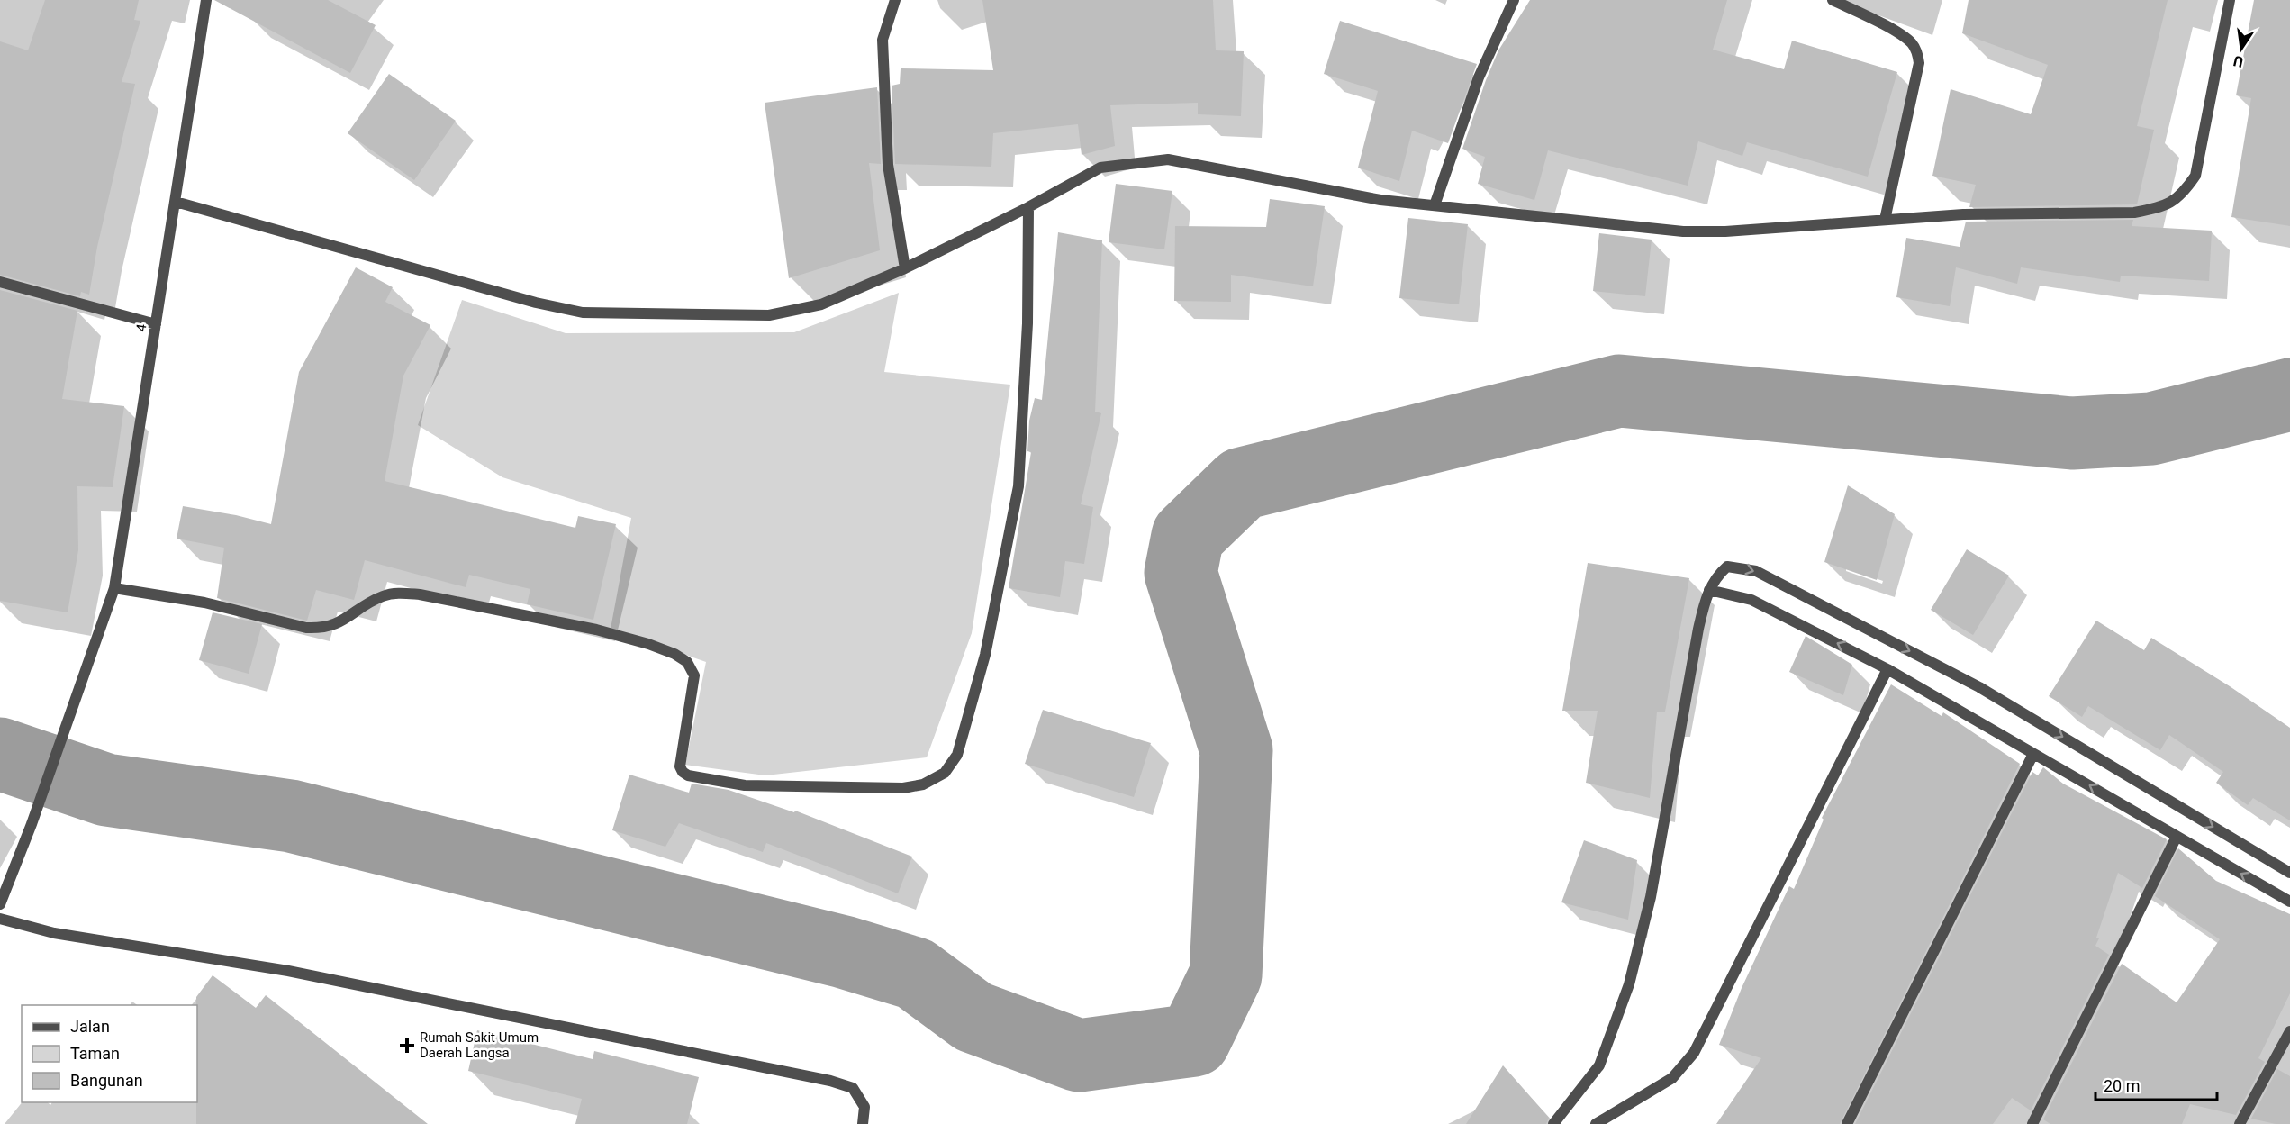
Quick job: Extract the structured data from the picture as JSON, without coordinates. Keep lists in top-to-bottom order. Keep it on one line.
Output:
{"streets":{"street":["4"]},"places":{"health":["Rumah Sakit Umum Daerah Langsa"]},"legend":["Jalan","Taman","Bangunan"],"scale_bar":"20 m","north":"bottom"}
